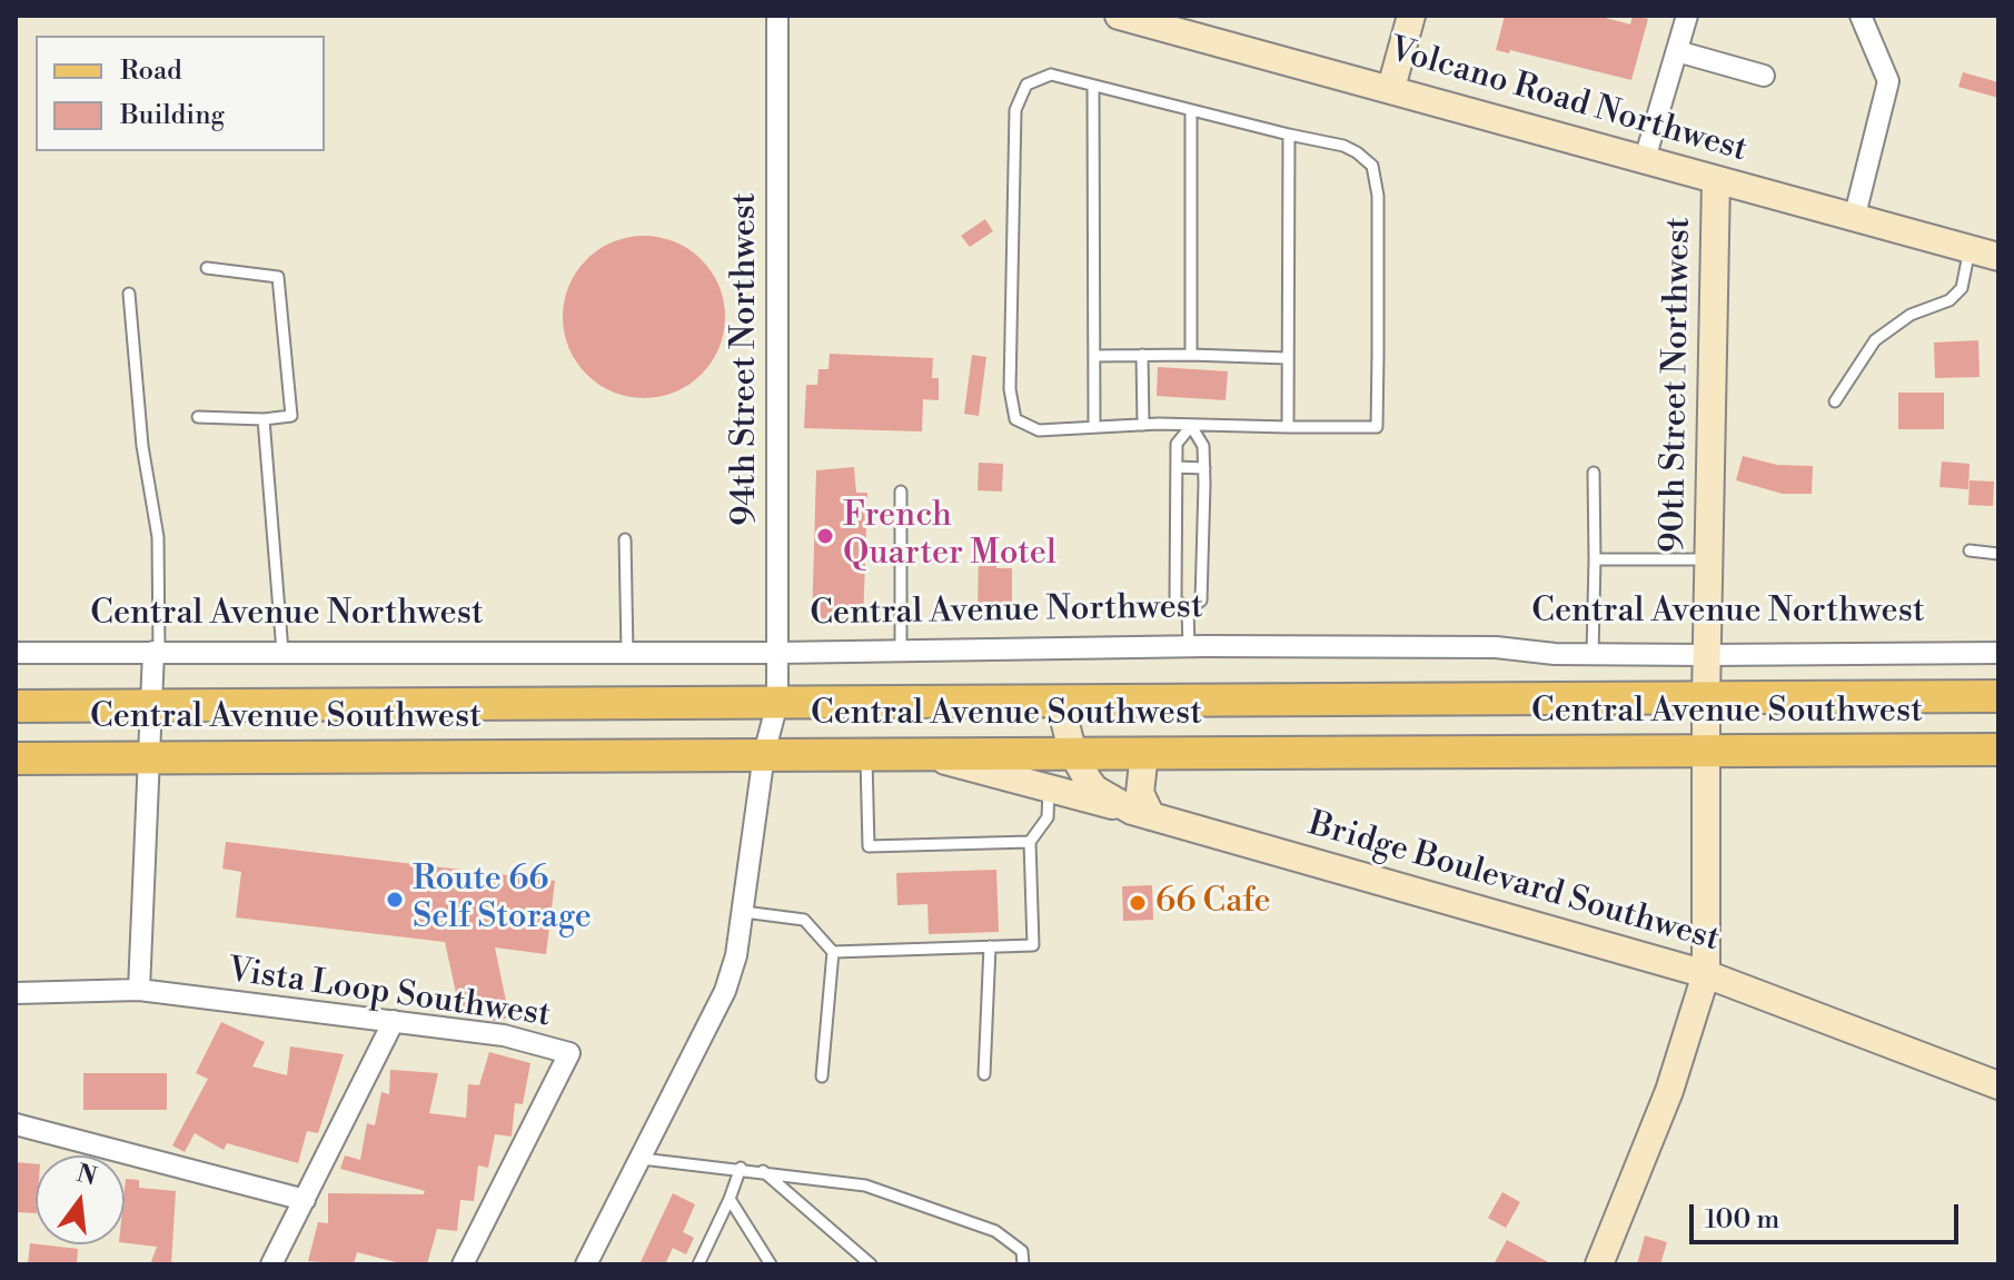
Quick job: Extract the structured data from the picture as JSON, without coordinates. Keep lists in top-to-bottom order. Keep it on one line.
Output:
{"streets":{"main road":["Central Avenue Southwest"],"street":["Volcano Road Northwest","94th Street Northwest","90th Street Northwest","Central Avenue Northwest","Bridge Boulevard Southwest","Vista Loop Southwest"]},"crossings":[["Volcano Road Northwest","90th Street Northwest"],["94th Street Northwest","Central Avenue Northwest"],["94th Street Northwest","Central Avenue Southwest"],["90th Street Northwest","Central Avenue Northwest"],["90th Street Northwest","Central Avenue Southwest"],["90th Street Northwest","Bridge Boulevard Southwest"],["Central Avenue Southwest","Bridge Boulevard Southwest"]],"places":["French Quarter Motel","Route 66 Self Storage","66 Cafe"],"legend":["Road","Building"],"scale_bar":"100 m","north":"top"}
